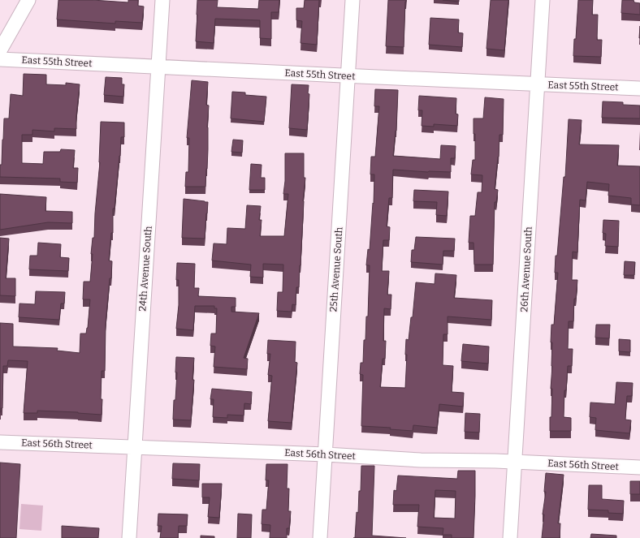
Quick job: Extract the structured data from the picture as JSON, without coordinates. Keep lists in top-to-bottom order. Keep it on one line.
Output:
{"streets":{"street":["East 55th Street","24th Avenue South","25th Avenue South","26th Avenue South","East 56th Street"]},"crossings":[["East 55th Street","24th Avenue South"],["East 55th Street","25th Avenue South"],["East 55th Street","26th Avenue South"],["24th Avenue South","East 56th Street"],["25th Avenue South","East 56th Street"],["26th Avenue South","East 56th Street"]]}
